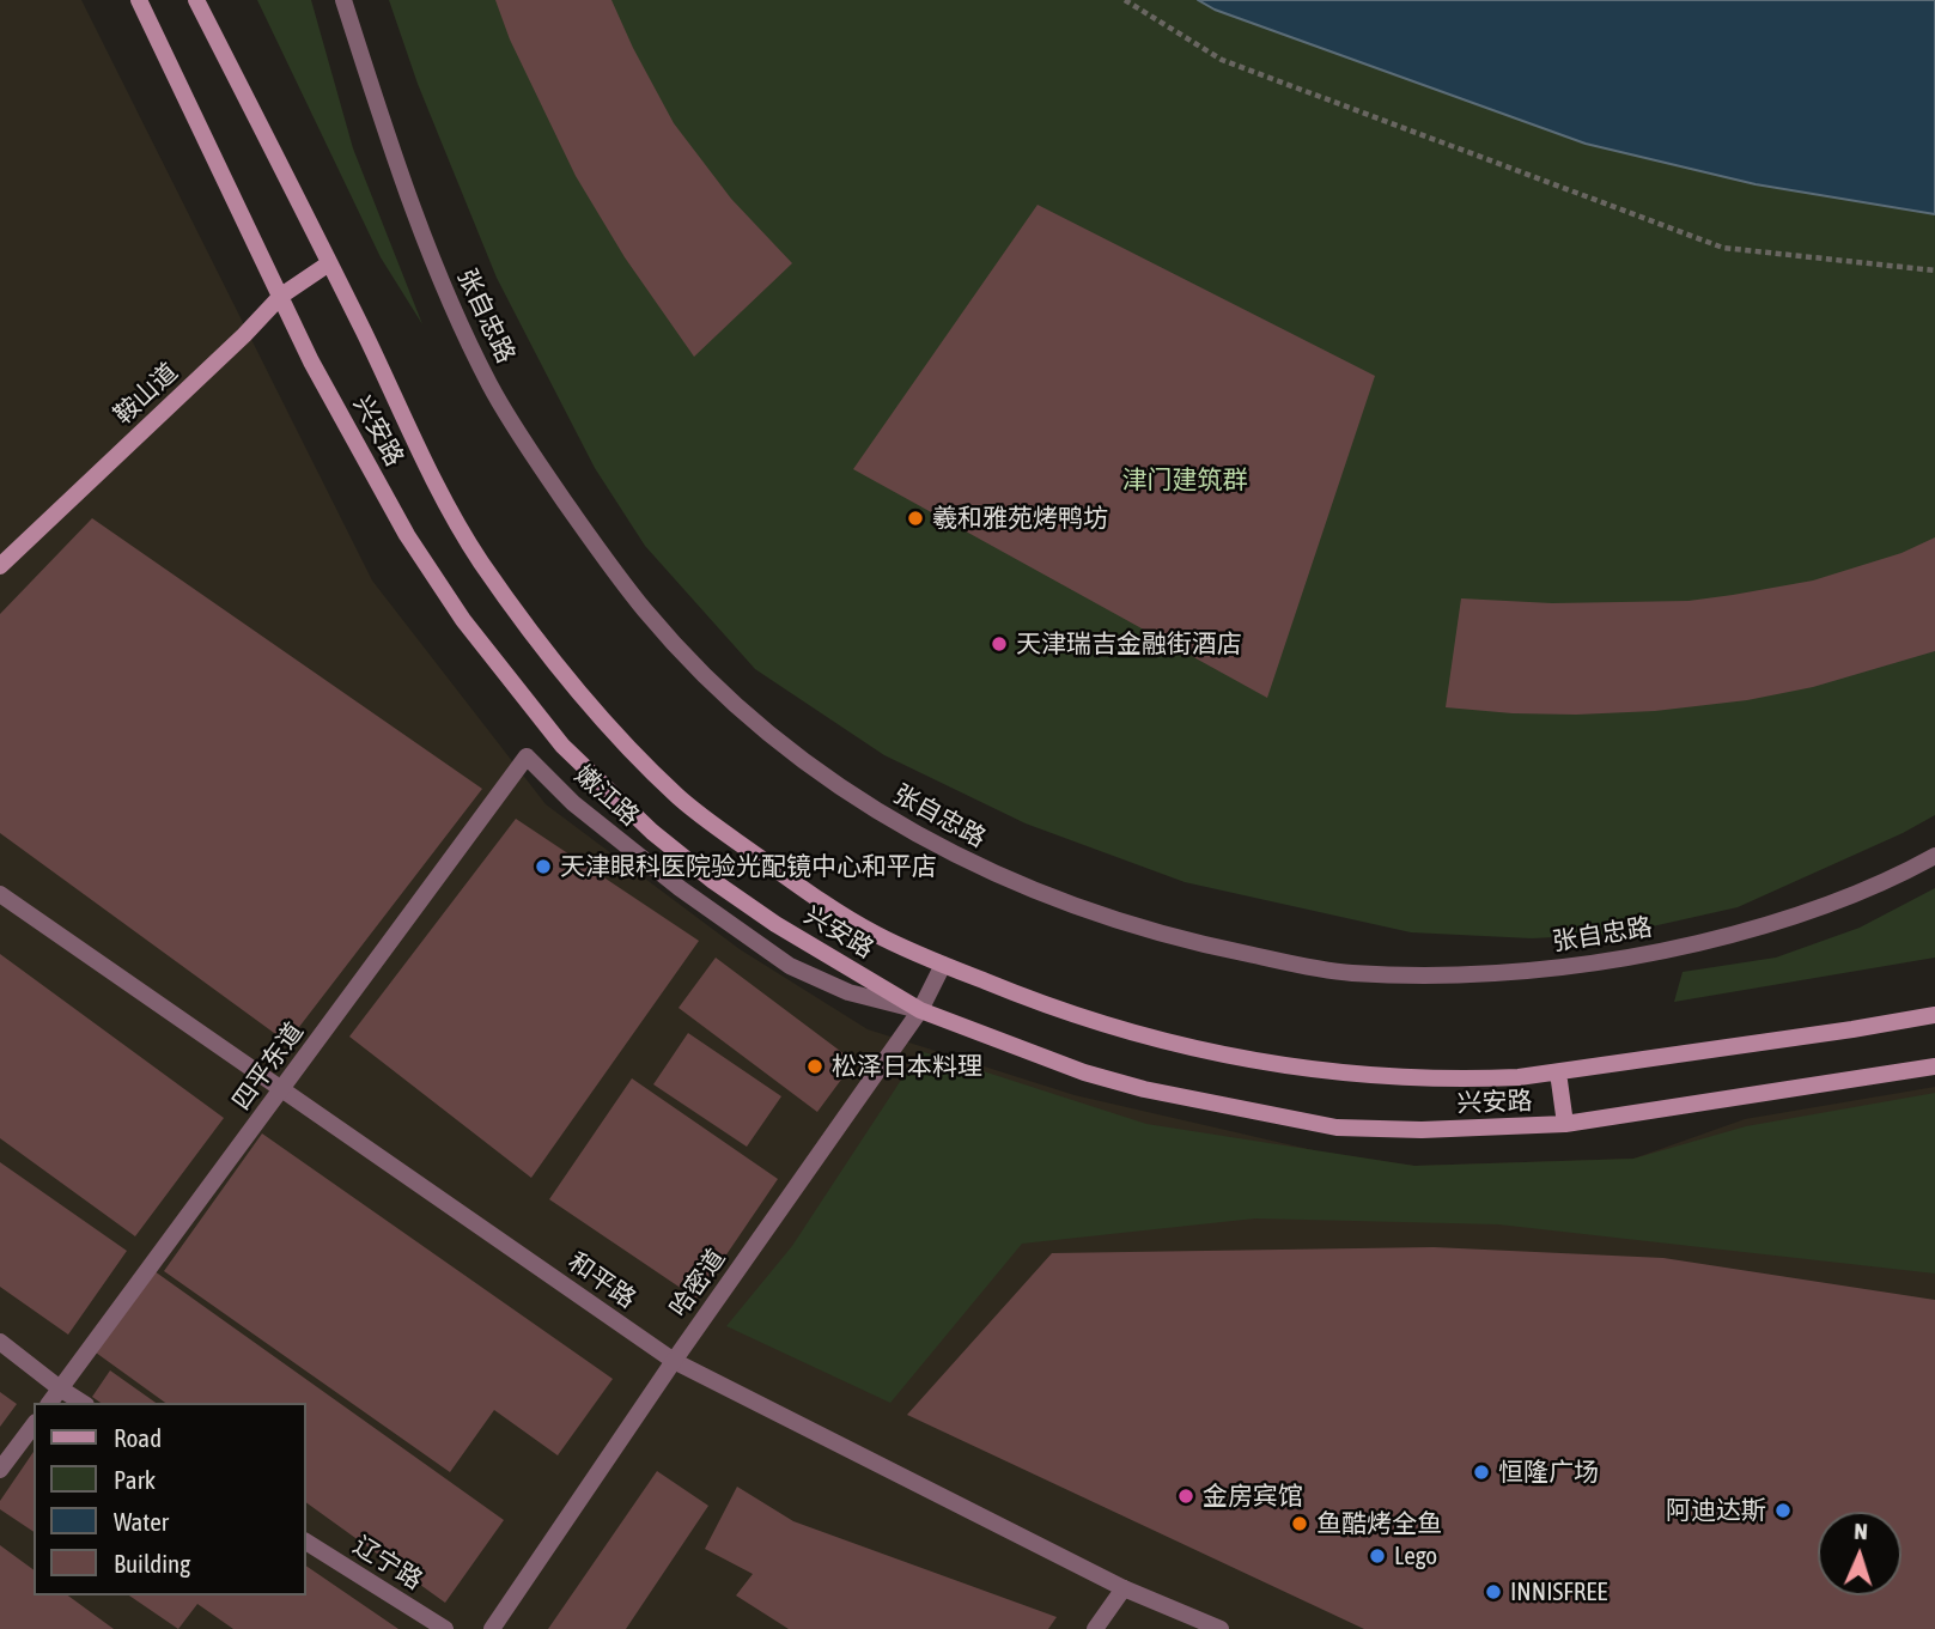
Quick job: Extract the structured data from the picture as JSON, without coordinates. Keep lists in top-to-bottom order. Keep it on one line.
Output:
{"streets":{"main road":["鞍山道","兴安路"],"street":["张自忠路","嫩江路","四平东道","和平路","哈密道","辽宁路"]},"crossings":[["鞍山道","兴安路"],["兴安路","嫩江路"],["兴安路","哈密道"],["嫩江路","四平东道"],["嫩江路","哈密道"],["四平东道","和平路"],["和平路","哈密道"]],"parks":["津门建筑群"],"places":["羲和雅苑烤鸭坊","天津瑞吉金融街酒店","天津眼科医院验光配镜中心和平店","松泽日本料理","恒隆广场","金房宾馆","阿迪达斯","鱼酷烤全鱼","Lego","INNISFREE"],"legend":["Road","Park","Water","Building"],"north":"top"}
